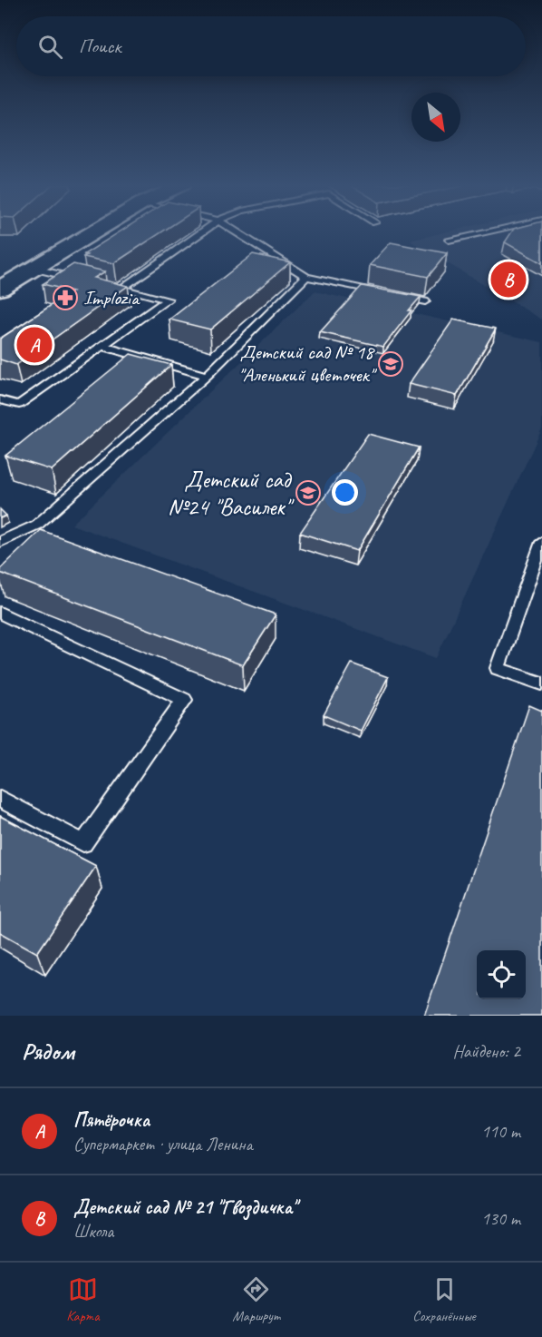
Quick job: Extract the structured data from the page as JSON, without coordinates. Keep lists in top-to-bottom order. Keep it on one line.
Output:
{"places":{"pharmacy":["Implozia"],"school or university":["Детский сад № 18 \"Аленький цветочек\"","Детский сад №24 \"Василек\""]},"north":"bottom right","page":{"search":"Поиск","pins":["B","A"],"heading":["Рядом","Найдено: 2"],"list":[{"mark":"A","name":"Пятёрочка","note":"Супермаркет · улица Ленина","value":"110 m"},{"mark":"B","name":"Детский сад № 21 \"Гвоздичка\"","note":"Школа","value":"130 m"}],"nav":["Карта","Маршрут","Сохранённые"]}}
